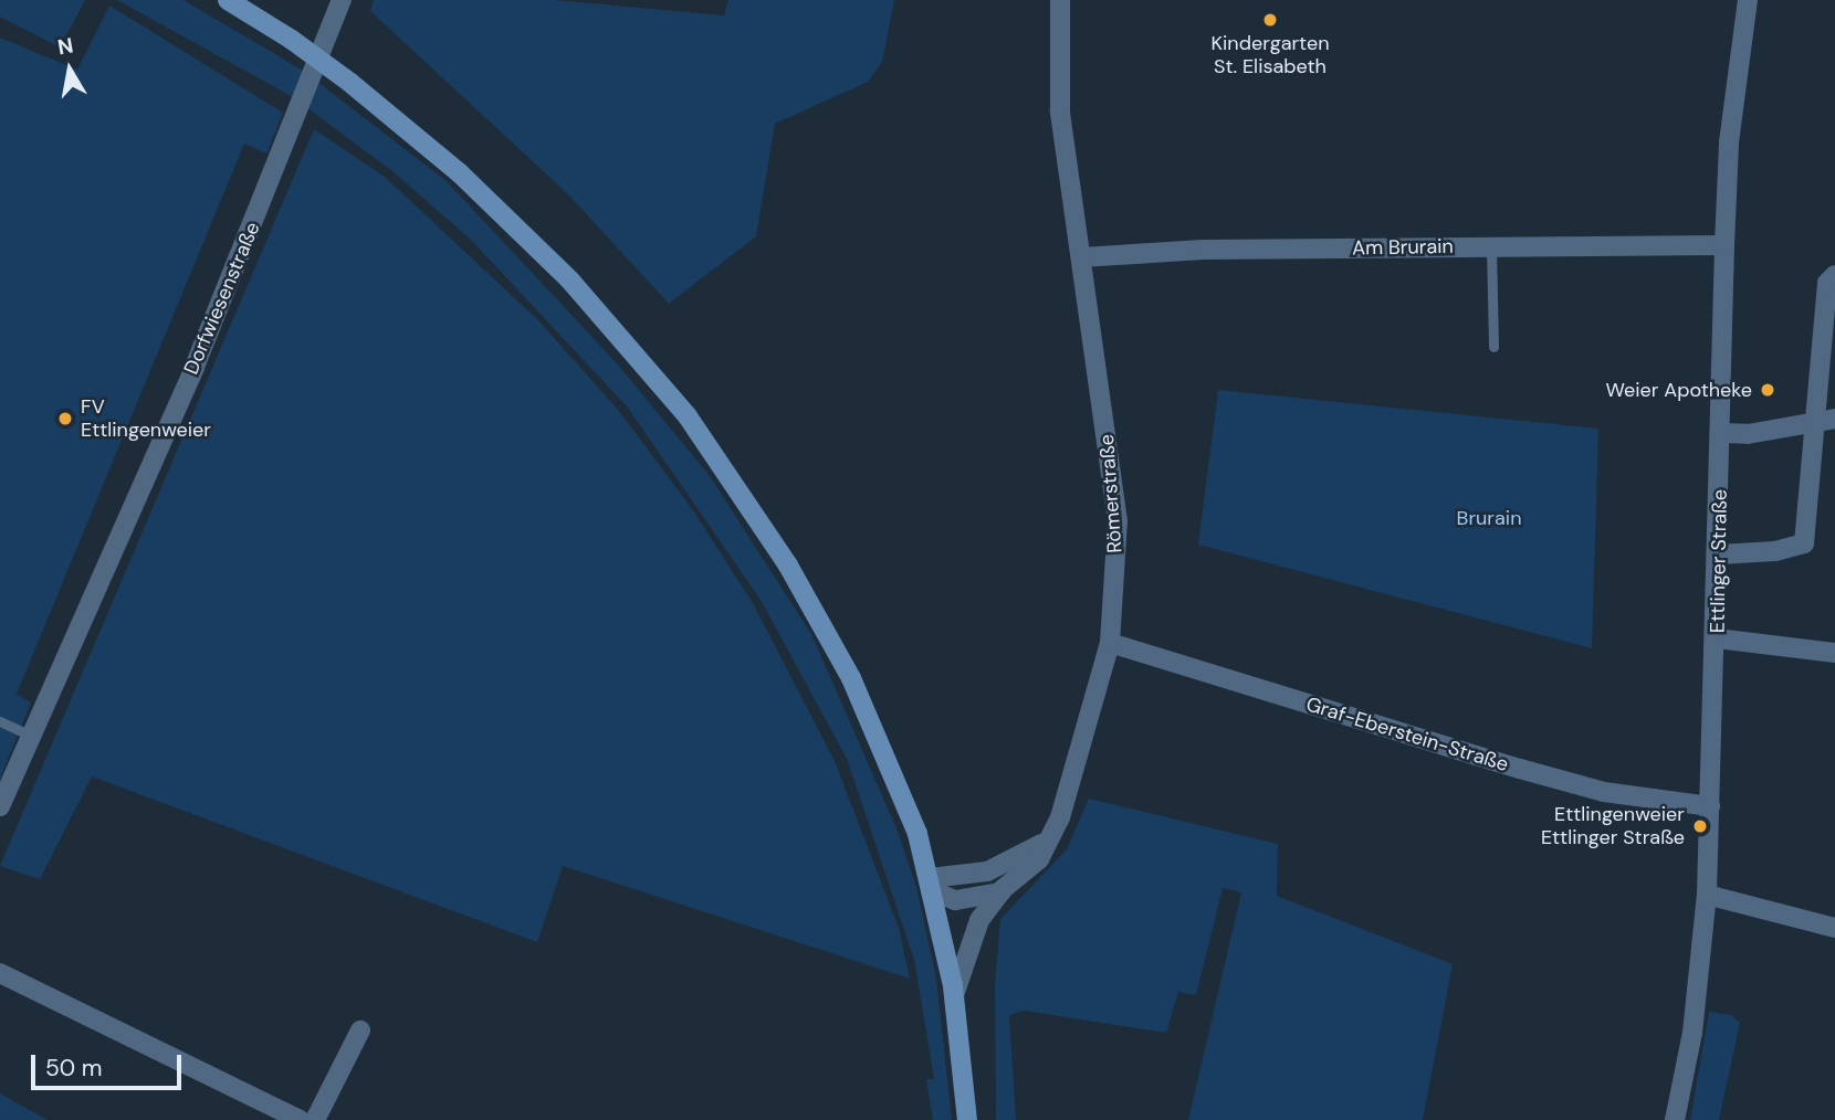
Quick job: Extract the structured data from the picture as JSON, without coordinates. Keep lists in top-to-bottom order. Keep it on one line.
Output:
{"streets":{"main road":["Römerstraße"],"street":["Am Brurain","Dorfwiesenstraße","Ettlinger Straße","Graf-Eberstein-Straße"]},"crossings":[["Am Brurain","Römerstraße"],["Am Brurain","Ettlinger Straße"],["Römerstraße","Graf-Eberstein-Straße"],["Ettlinger Straße","Graf-Eberstein-Straße"]],"parks":["Brurain"],"places":["Kindergarten St. Elisabeth","Weier Apotheke","FV Ettlingenweier","Ettlingenweier Ettlinger Straße"],"scale_bar":"50 m","north":"top"}
